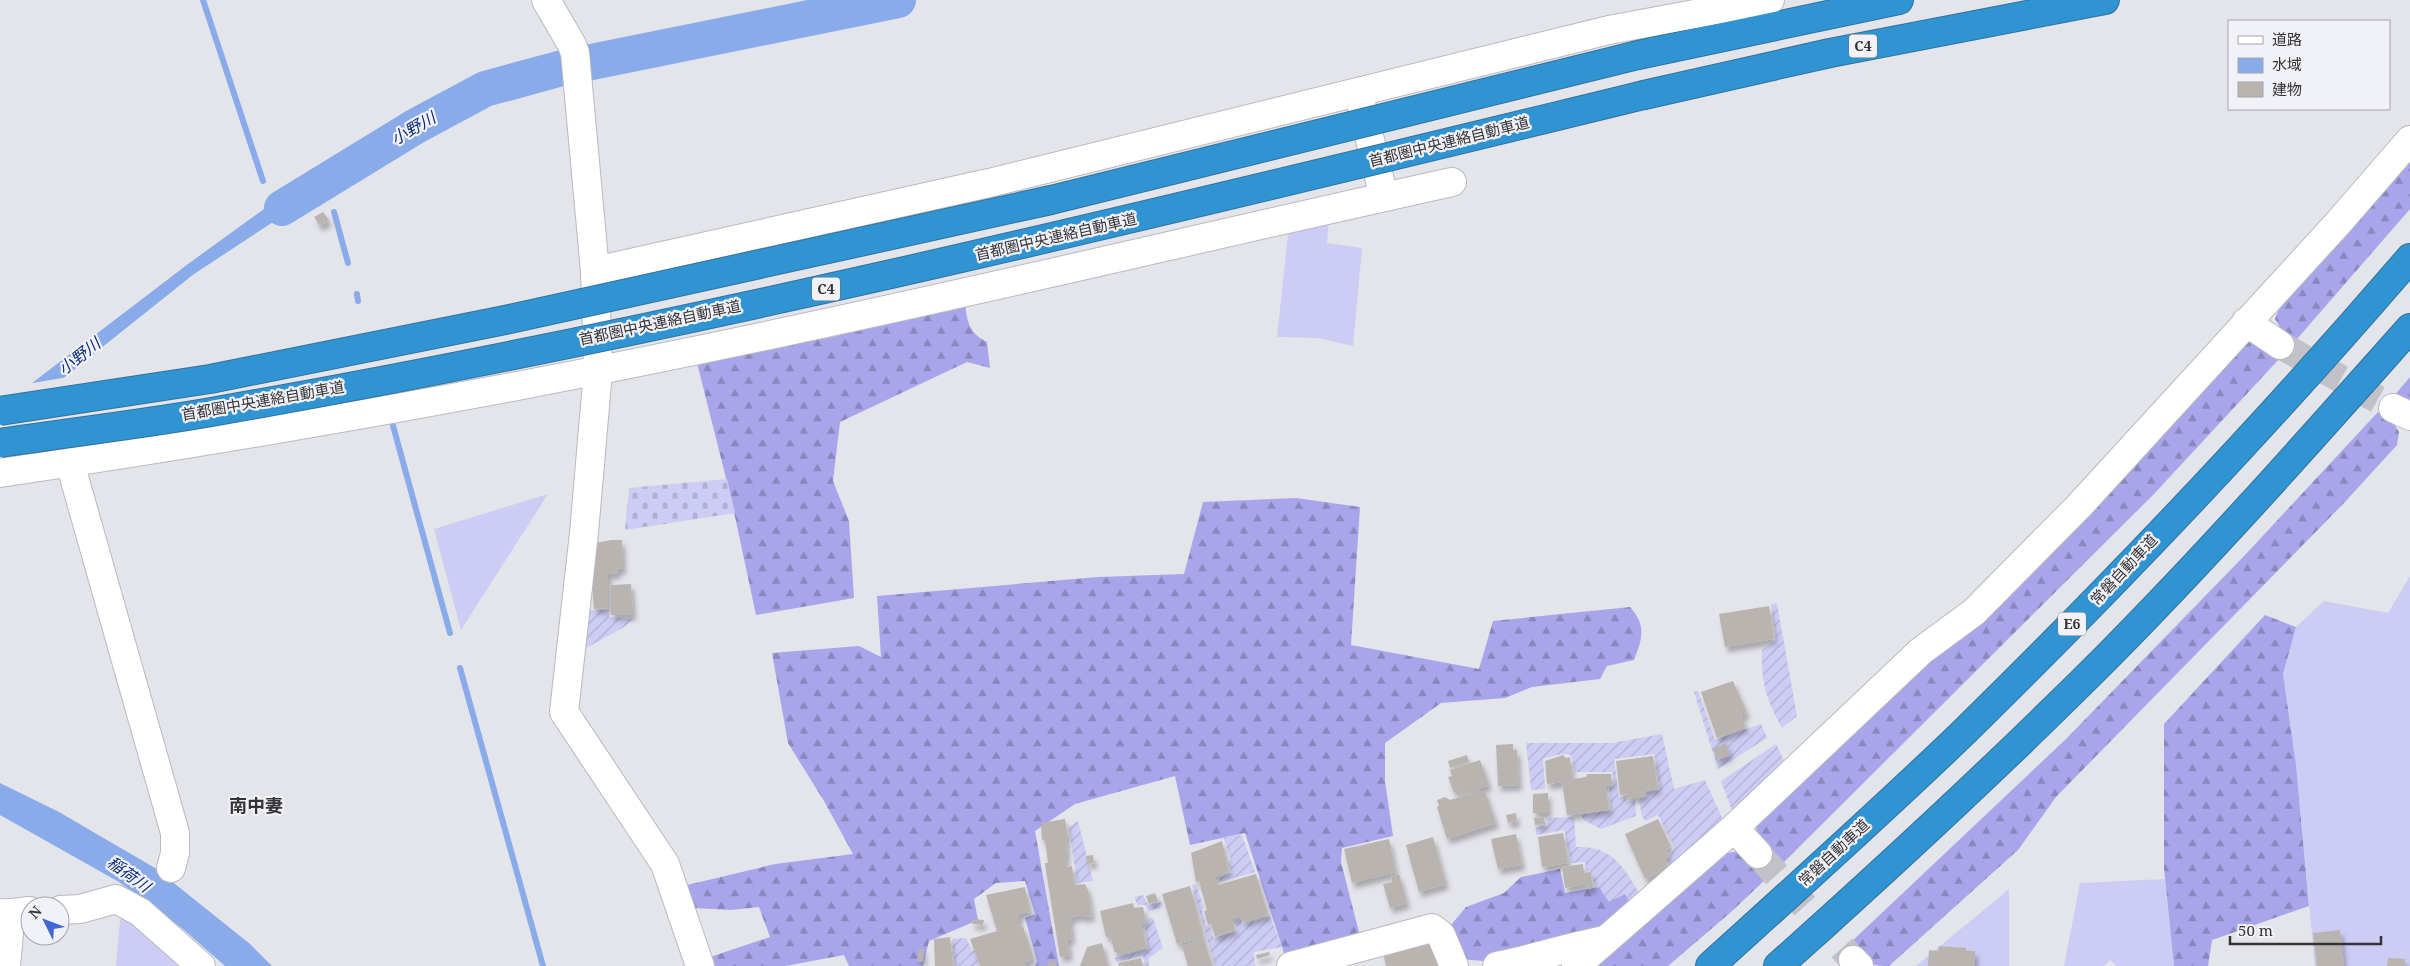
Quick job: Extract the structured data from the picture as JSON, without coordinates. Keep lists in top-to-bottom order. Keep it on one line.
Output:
{"streets":{"highway":["C4","首都圏中央連絡自動車道","常磐自動車道","E6"]},"districts":["南中妻"],"water":["小野川","稲荷川"],"legend":["道路","水域","建物"],"scale_bar":"50 m","north":"top left"}
